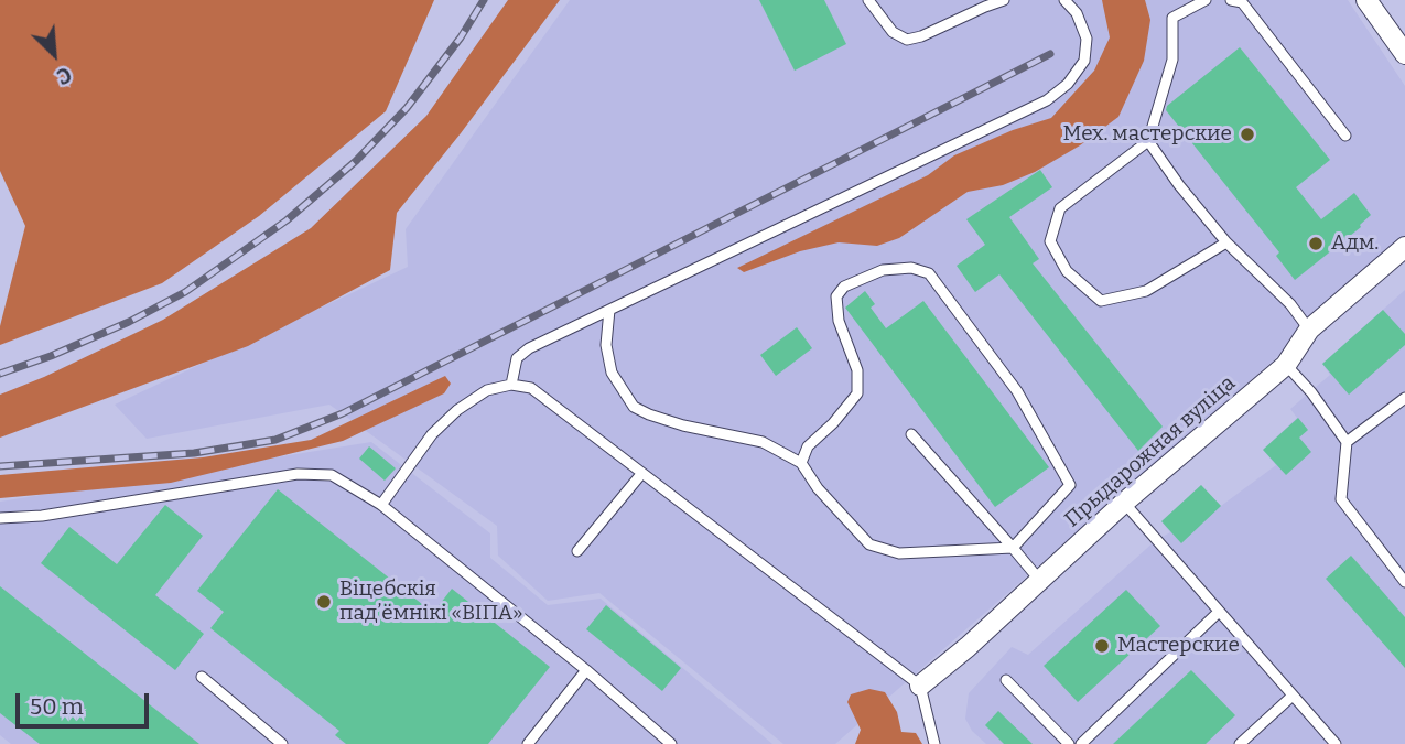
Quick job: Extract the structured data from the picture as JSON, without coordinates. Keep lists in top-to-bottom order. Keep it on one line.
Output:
{"streets":{"street":["Прыдарожная вуліца"]},"places":["Мех. мастерские","Адм.","Віцебскія падʼёмнікі «ВІПА»","Мастерские"],"scale_bar":"50 m","north":"bottom right"}
